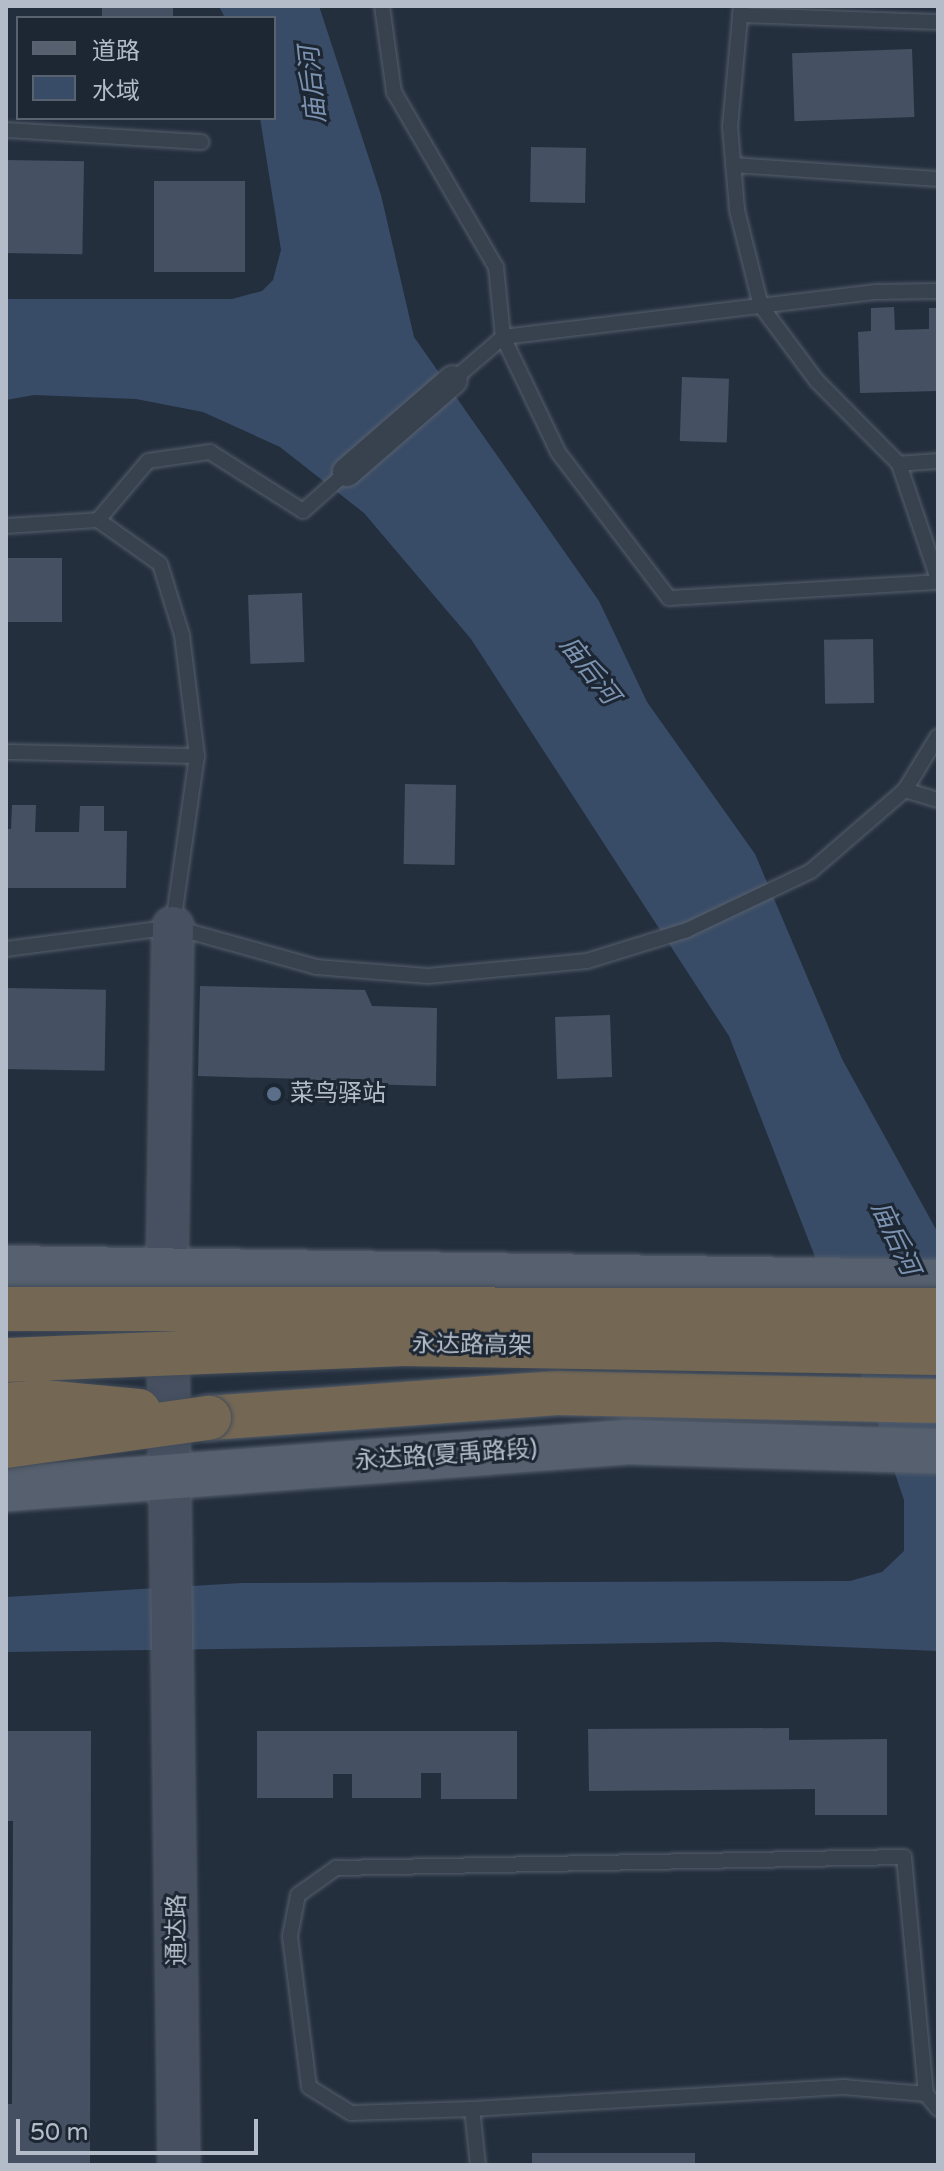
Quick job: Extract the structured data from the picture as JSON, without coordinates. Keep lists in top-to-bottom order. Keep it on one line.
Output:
{"streets":{"highway":["永达路高架"],"main road":["永达路(夏禹路段)"],"street":["通达路"]},"crossings":[["永达路(夏禹路段)","通达路"]],"water":["庙后河"],"places":["菜鸟驿站"],"legend":["道路","水域"],"scale_bar":"50 m"}
